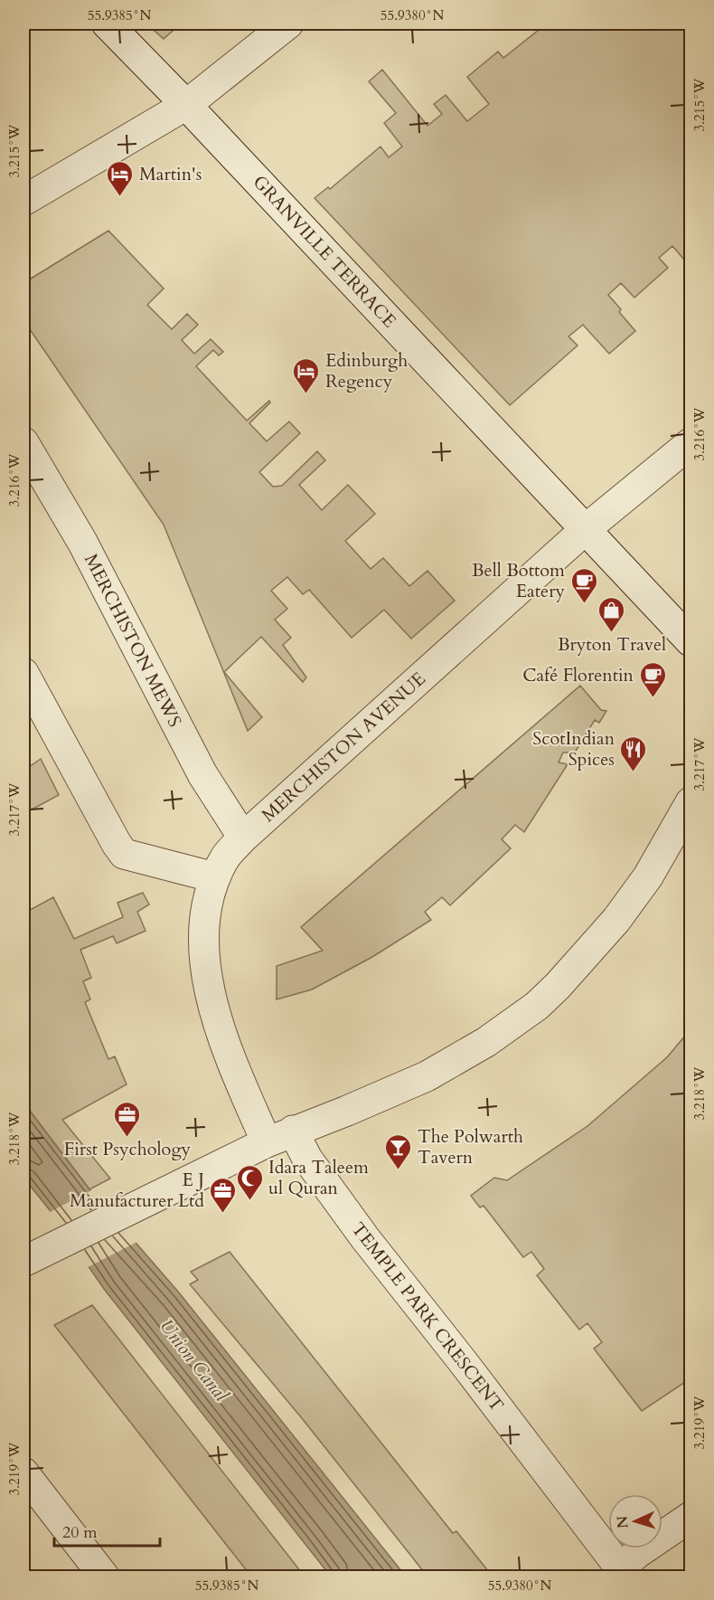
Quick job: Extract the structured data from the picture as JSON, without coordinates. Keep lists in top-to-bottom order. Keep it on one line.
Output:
{"streets":{"street":["GRANVILLE TERRACE","MERCHISTON MEWS","MERCHISTON AVENUE","TEMPLE PARK CRESCENT"]},"crossings":[["GRANVILLE TERRACE","MERCHISTON AVENUE"],["MERCHISTON MEWS","MERCHISTON AVENUE"]],"water":["Union Canal"],"places":{"hotel":["Martin's","Edinburgh Regency"],"cafe":["Bell Bottom Eatery","Café Florentin"],"shop":["Bryton Travel"],"restaurant":["ScotIndian Spices"],"office":["First Psychology","E J Manufacturer Ltd"],"bar":["The Polwarth Tavern"],"mosque":["Idara Taleem ul Quran"]},"scale_bar":"20 m","north":"left","coordinates":["55.9385°N","55.9380°N","3.215°W","3.216°W","3.217°W","3.218°W","3.219°W"]}
